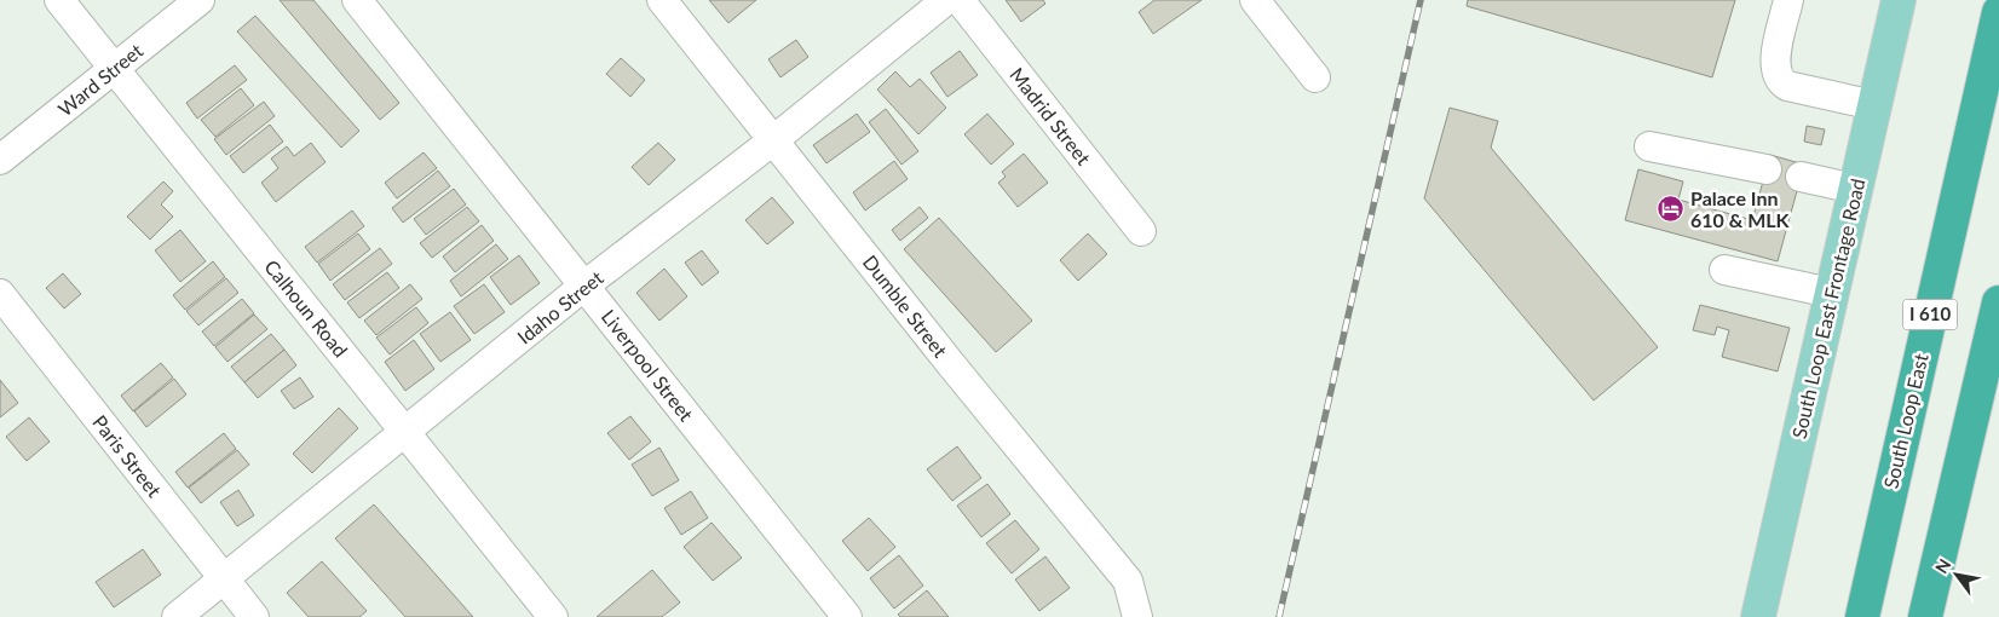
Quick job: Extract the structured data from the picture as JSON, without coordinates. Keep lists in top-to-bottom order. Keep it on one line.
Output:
{"streets":{"highway":["I 610","South Loop East"],"main road":["South Loop East Frontage Road"],"street":["Ward Street","Madrid Street","Dumble Street","Idaho Street","Calhoun Road","Liverpool Street","Paris Street"]},"crossings":[["Ward Street","Calhoun Road"],["Dumble Street","Idaho Street"],["Idaho Street","Calhoun Road"],["Idaho Street","Liverpool Street"],["Idaho Street","Paris Street"]],"places":{"hotel":["Palace Inn 610 & MLK"]},"north":"top left"}
